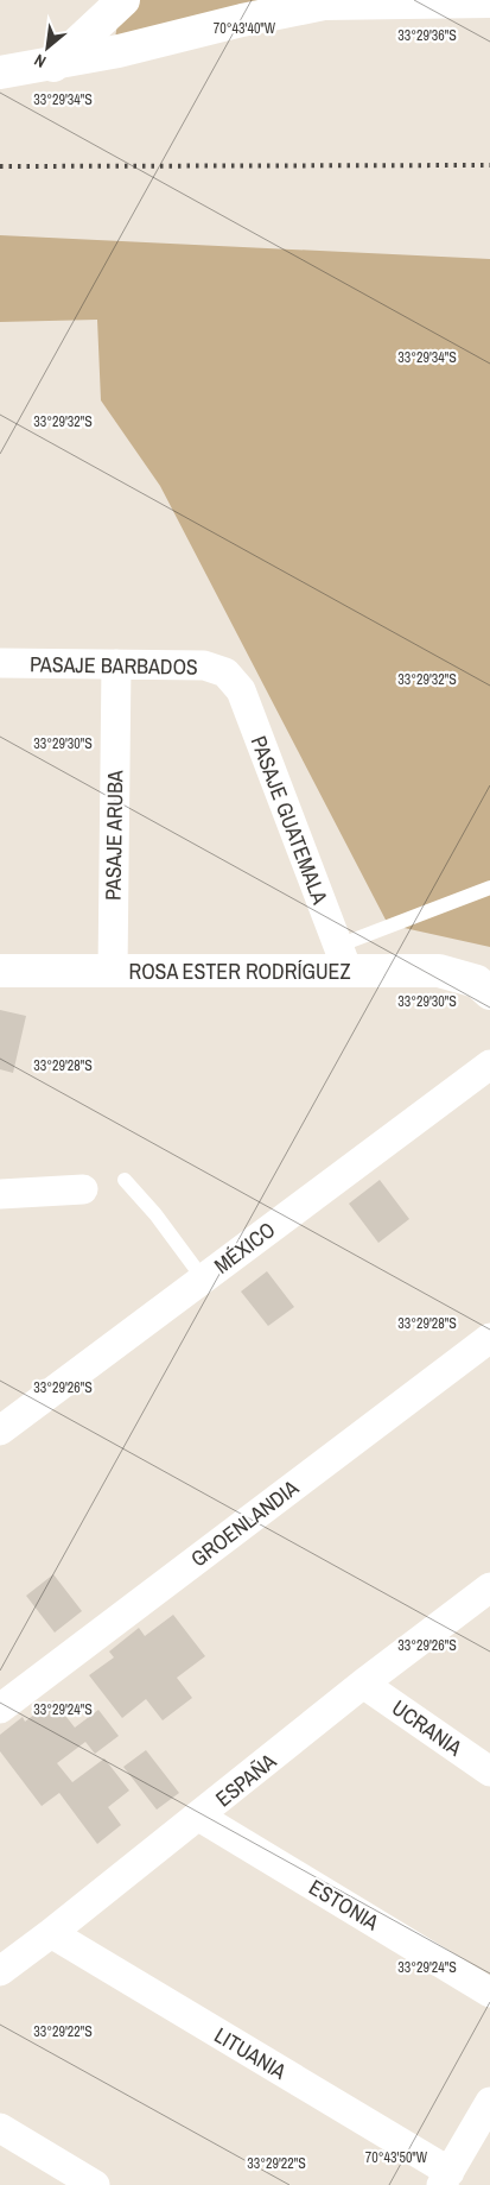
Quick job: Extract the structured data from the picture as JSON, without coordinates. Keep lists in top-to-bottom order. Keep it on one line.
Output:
{"streets":{"street":["PASAJE BARBADOS","PASAJE GUATEMALA","PASAJE ARUBA","ROSA ESTER RODRÍGUEZ","MÉXICO","GROENLANDIA","UCRANIA","ESPAÑA","ESTONIA","LITUANIA"]},"crossings":[["PASAJE BARBADOS","PASAJE GUATEMALA"],["PASAJE BARBADOS","PASAJE ARUBA"],["PASAJE GUATEMALA","ROSA ESTER RODRÍGUEZ"],["PASAJE ARUBA","ROSA ESTER RODRÍGUEZ"],["UCRANIA","ESPAÑA"],["ESPAÑA","ESTONIA"],["ESPAÑA","LITUANIA"]],"north":"bottom left","coordinates":["70°43'40\"W","33°29'36\"S","33°29'34\"S","33°29'32\"S","33°29'30\"S","33°29'28\"S","33°29'26\"S","33°29'24\"S","33°29'22\"S","70°43'50\"W"]}
